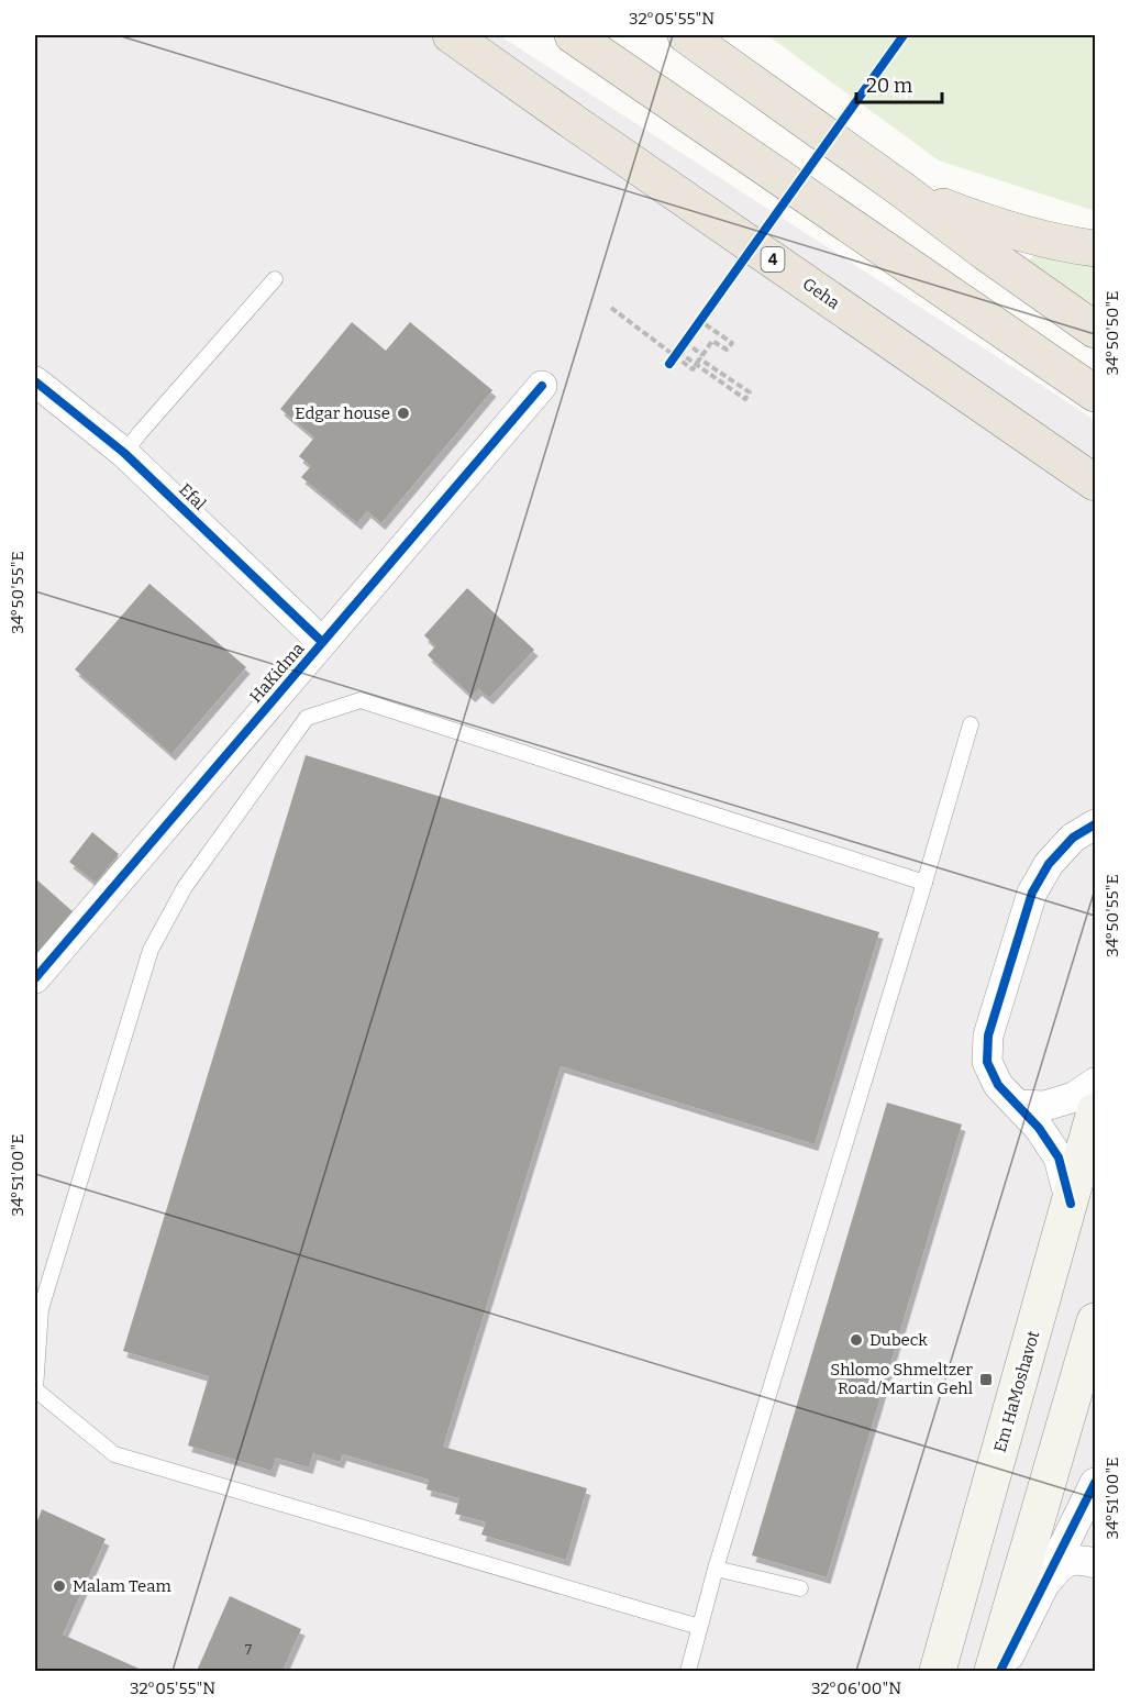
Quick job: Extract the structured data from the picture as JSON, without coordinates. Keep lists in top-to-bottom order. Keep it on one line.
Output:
{"streets":{"highway":["4","Geha"],"main road":["Em HaMoshavot"],"street":["Efal","HaKidma"]},"crossings":[["Efal","HaKidma"]],"places":{"other":["Edgar house","Dubeck","Malam Team"],"transit":["Shlomo Shmeltzer Road/Martin Gehl"]},"house_numbers":["7"],"scale_bar":"20 m","coordinates":["32°05'55\"N","34°50'50\"E","34°50'55\"E","34°51'00\"E","32°06'00\"N"]}
